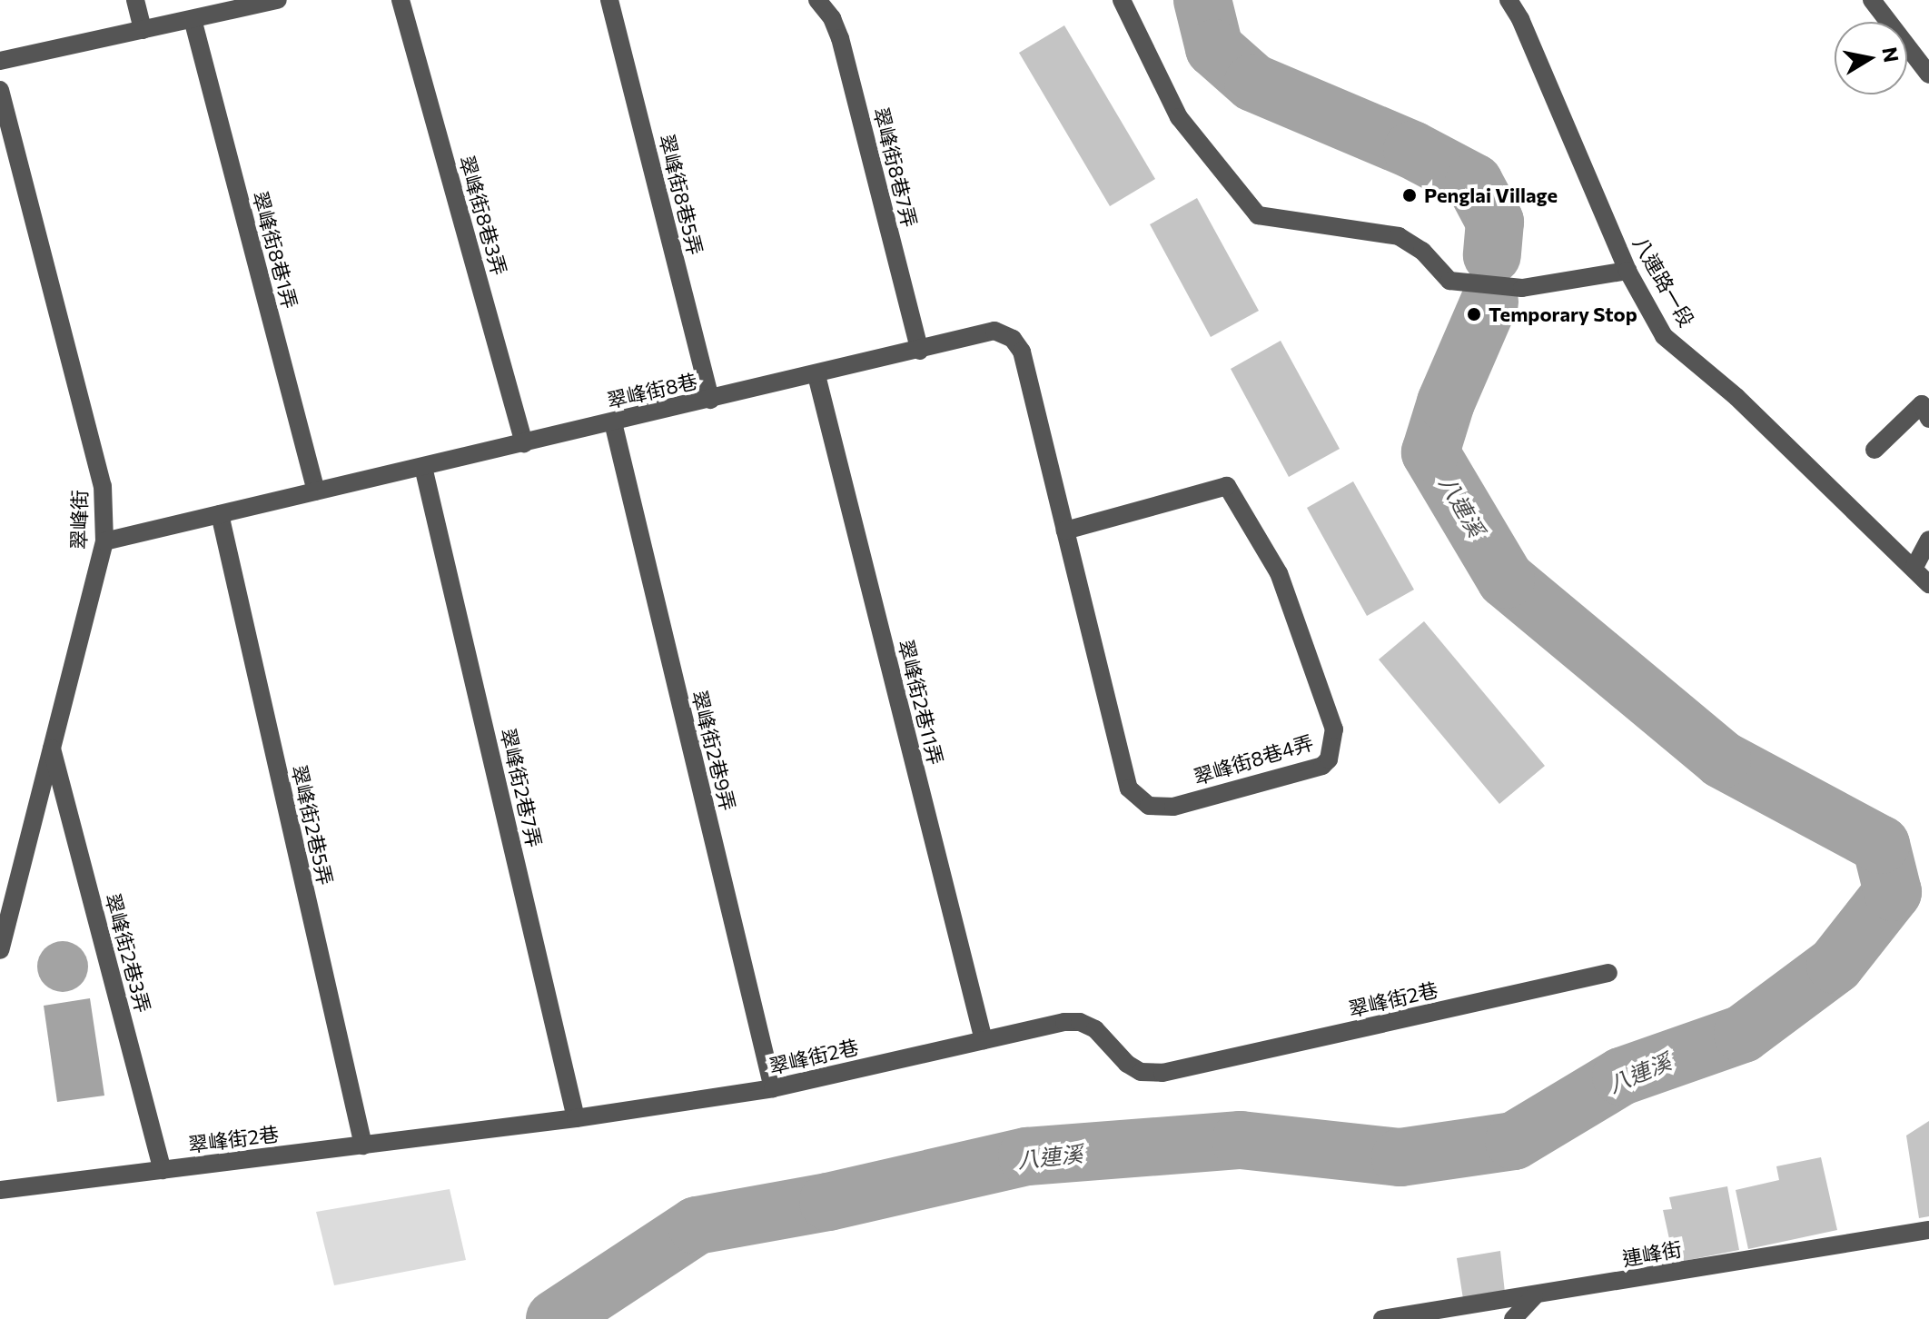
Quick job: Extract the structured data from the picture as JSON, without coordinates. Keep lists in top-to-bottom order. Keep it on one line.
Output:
{"streets":{"street":["翠峰街8巷7弄","翠峰街8巷5弄","翠峰街8巷3弄","翠峰街8巷1弄","八連路一段","翠峰街8巷","翠峰街","翠峰街2巷11弄","翠峰街2巷9弄","翠峰街8巷4弄","翠峰街2巷7弄","翠峰街2巷5弄","翠峰街2巷3弄","翠峰街2巷","連峰街"]},"crossings":[["翠峰街8巷7弄","翠峰街8巷"],["翠峰街8巷5弄","翠峰街8巷"],["翠峰街8巷3弄","翠峰街8巷"],["翠峰街8巷1弄","翠峰街8巷"],["翠峰街8巷","翠峰街"],["翠峰街8巷","翠峰街2巷11弄"],["翠峰街8巷","翠峰街2巷9弄"],["翠峰街8巷","翠峰街8巷4弄"],["翠峰街8巷","翠峰街2巷7弄"],["翠峰街8巷","翠峰街2巷5弄"],["翠峰街","翠峰街2巷3弄"],["翠峰街2巷11弄","翠峰街2巷"],["翠峰街2巷9弄","翠峰街2巷"],["翠峰街2巷7弄","翠峰街2巷"],["翠峰街2巷5弄","翠峰街2巷"],["翠峰街2巷3弄","翠峰街2巷"]],"water":["八連溪"],"places":["Penglai Village","Temporary Stop"],"north":"right"}
